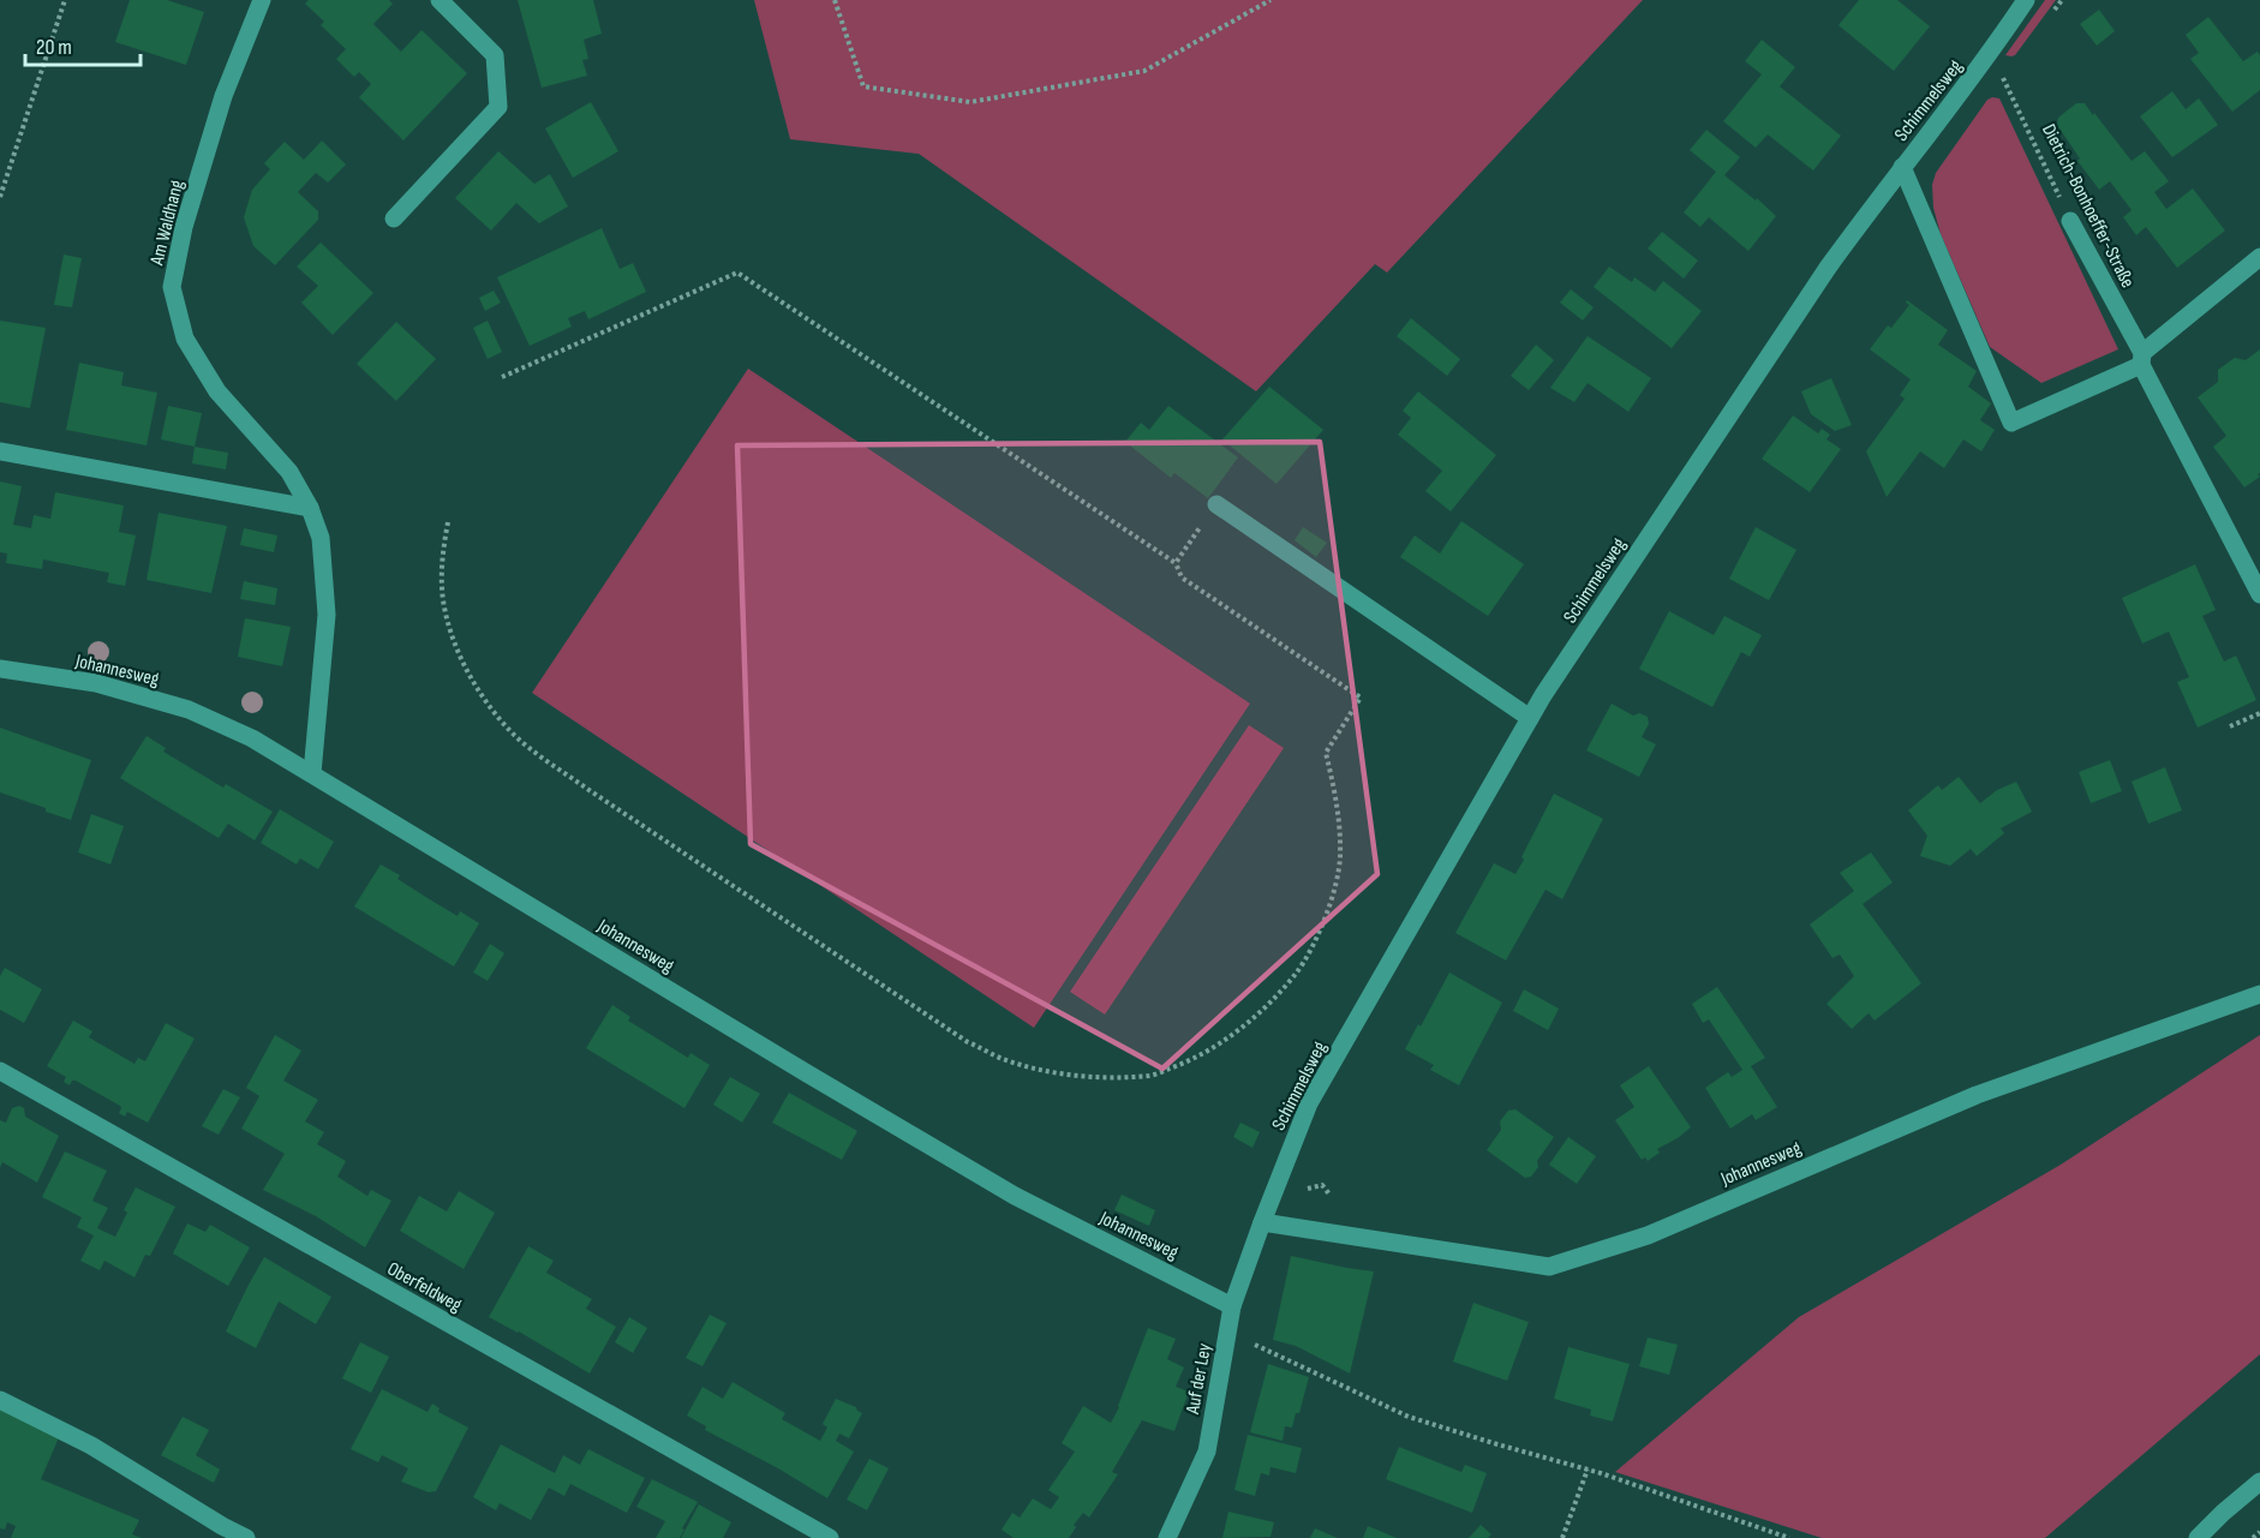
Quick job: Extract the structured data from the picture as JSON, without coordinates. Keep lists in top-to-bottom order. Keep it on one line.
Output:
{"streets":{"street":["Schimmelsweg","Dietrich-Bonhoeffer-Straße","Am Waldhang","Johannesweg","Oberfeldweg","Auf der Ley"]},"crossings":[["Schimmelsweg","Johannesweg"],["Schimmelsweg","Auf der Ley"],["Am Waldhang","Johannesweg"],["Johannesweg","Auf der Ley"]],"scale_bar":"20 m"}
